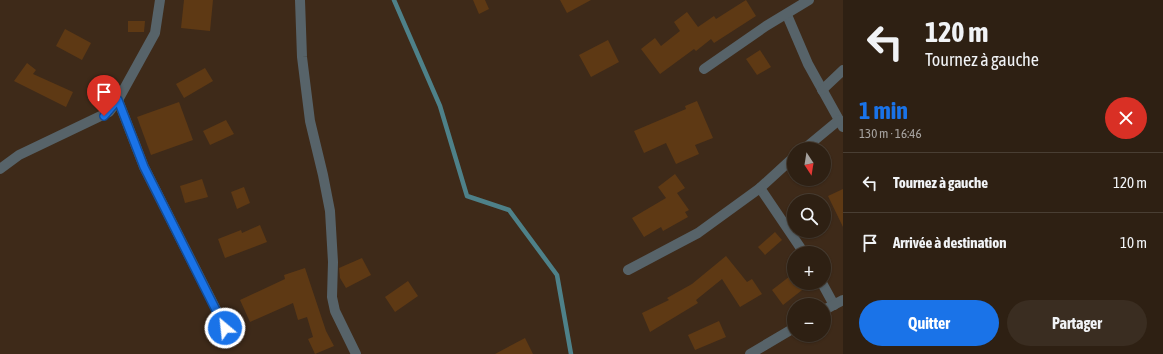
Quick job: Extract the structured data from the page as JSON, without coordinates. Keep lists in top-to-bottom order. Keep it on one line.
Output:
{"north":"bottom","page":{"turn":["120 m","Tournez à gauche"],"heading":["1 min","130 m · 16:46"],"map_buttons":["+","−"],"list":[{"name":"Tournez à gauche","value":"120 m"},{"name":"Arrivée à destination","value":"10 m"}],"buttons":["Quitter","Partager"]}}
